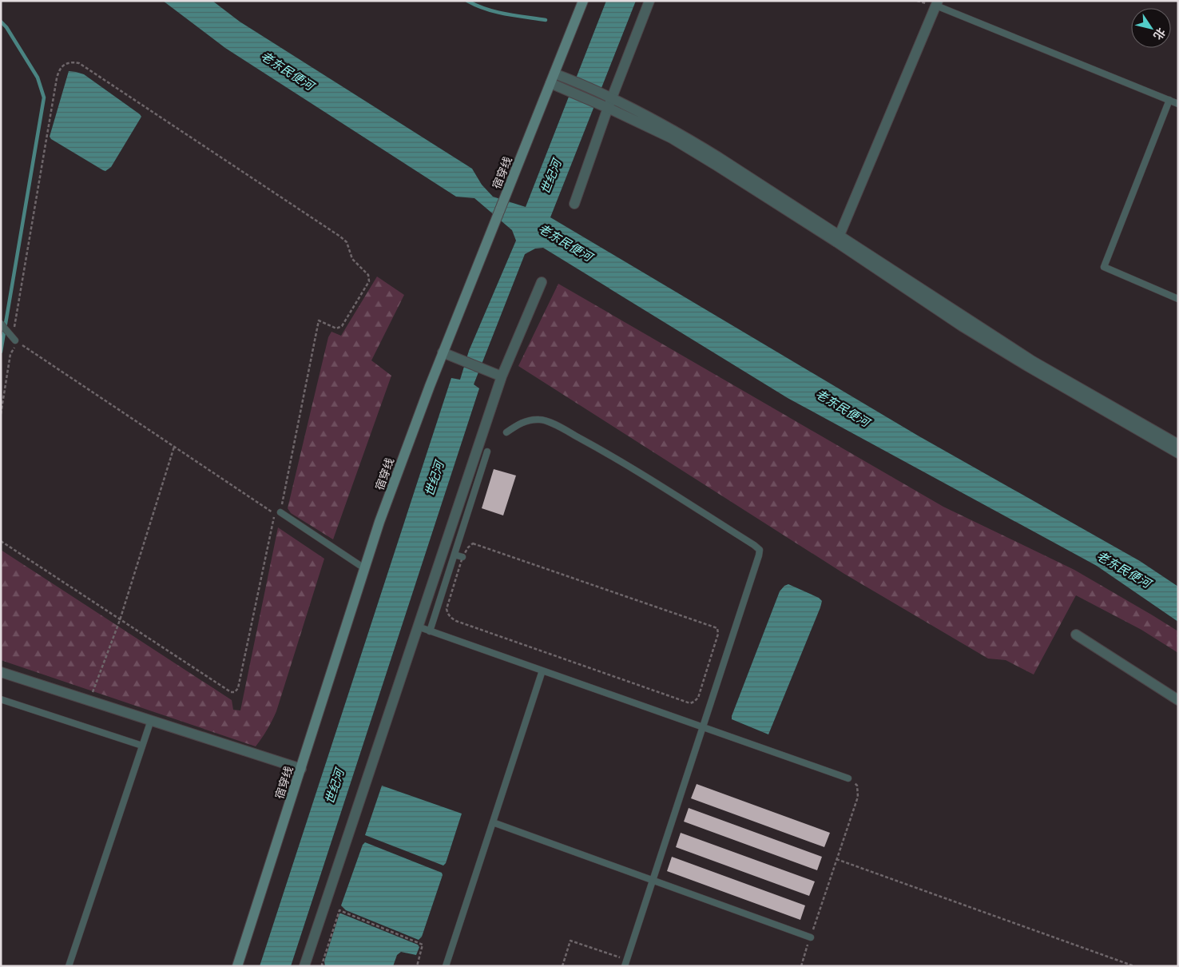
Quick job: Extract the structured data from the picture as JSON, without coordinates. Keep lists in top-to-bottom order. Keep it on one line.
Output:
{"streets":{"main road":["宿穿线"]},"water":["老东民便河","世纪河"],"north":"bottom right"}
